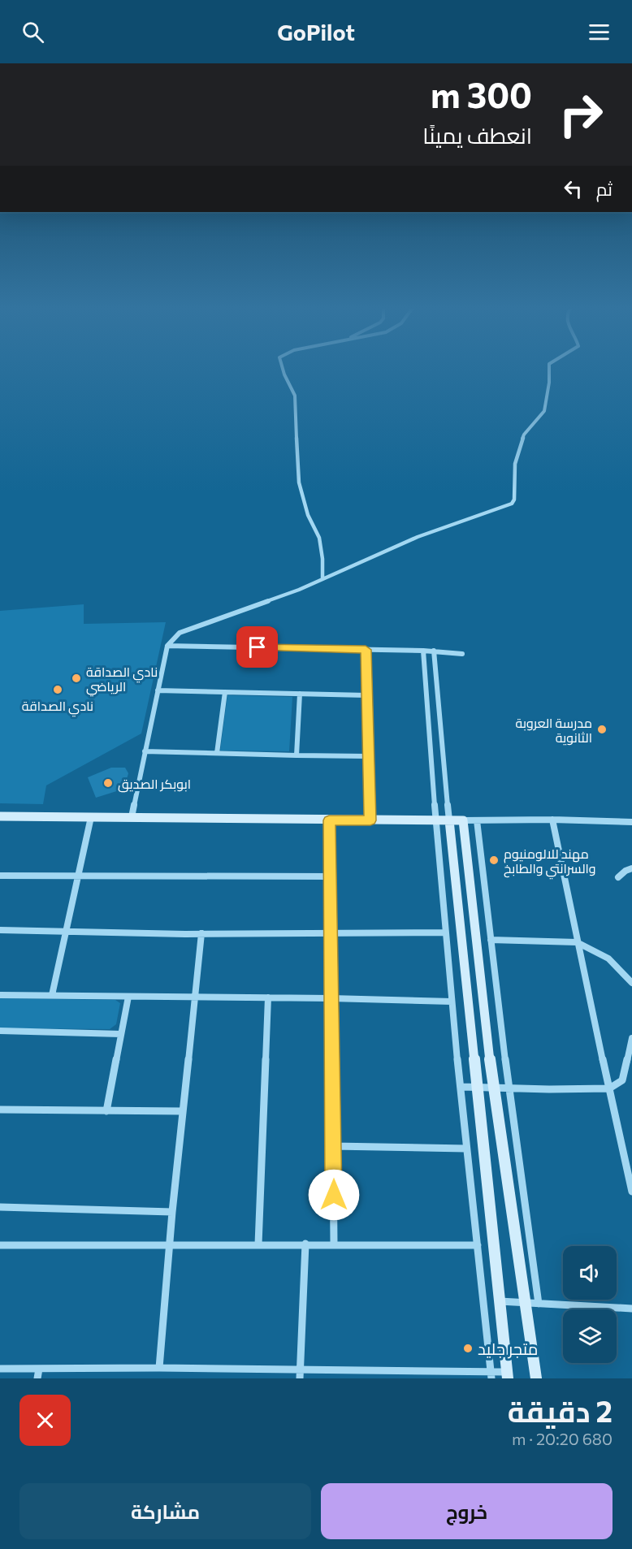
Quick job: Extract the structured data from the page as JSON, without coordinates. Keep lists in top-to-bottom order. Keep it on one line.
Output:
{"places":["نادي الصداقة الرياضي","نادي الصداقة","مدرسة العروبة الثانوية","ابوبكر الصديق","مهند للالومنيوم والسرانتي والطابخ","متجر جليد"],"page":{"header":"GoPilot","turn":["300 m","انعطف يمينًا"],"then":"ثم","heading":["2 دقيقة","680 m · 20:20"],"buttons":["خروج","مشاركة"]}}
